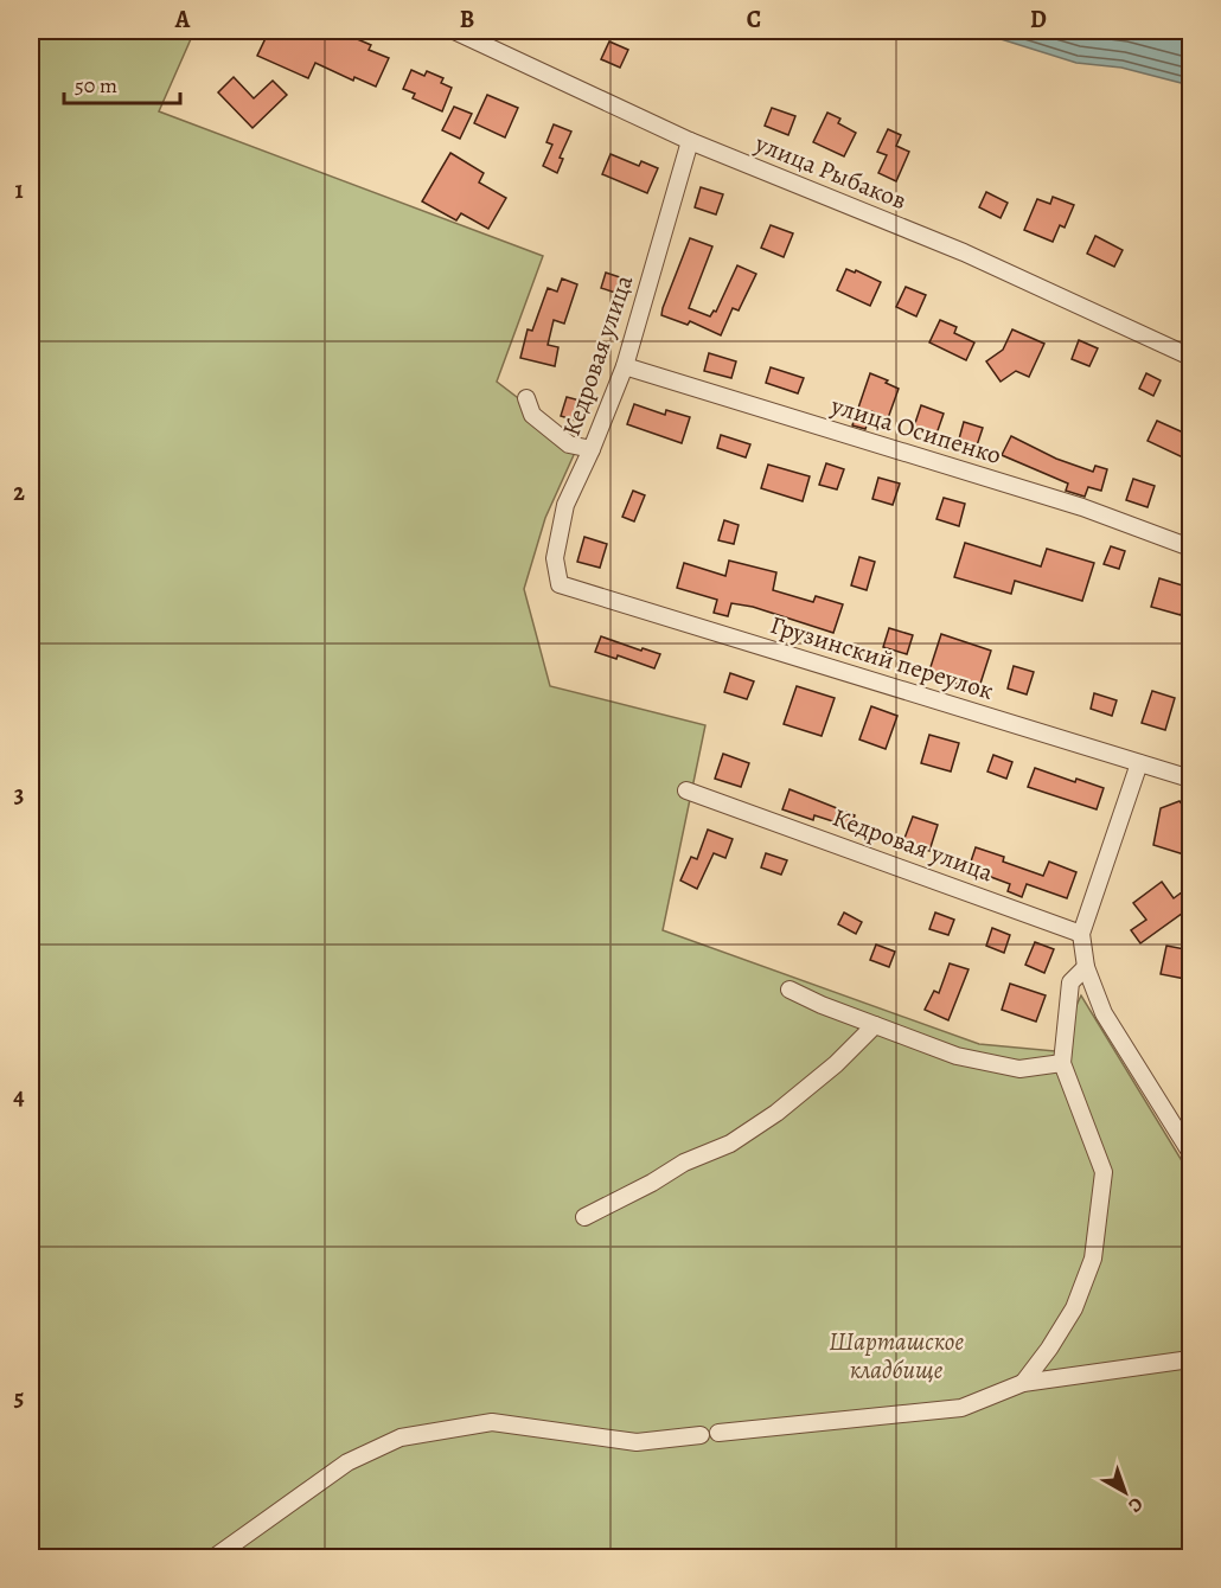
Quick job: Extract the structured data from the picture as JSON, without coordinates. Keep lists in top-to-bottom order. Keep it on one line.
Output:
{"streets":{"street":["улица Рыбаков","Кедровая улица","улица Осипенко","Грузинский переулок"]},"crossings":[["улица Рыбаков","Кедровая улица"],["Кедровая улица","улица Осипенко"],["Кедровая улица","Грузинский переулок"]],"parks":["Шарташское кладбище"],"scale_bar":"50 m","north":"bottom right","grid":{"columns":["A","B","C","D"],"rows":["1","2","3","4","5"]}}
